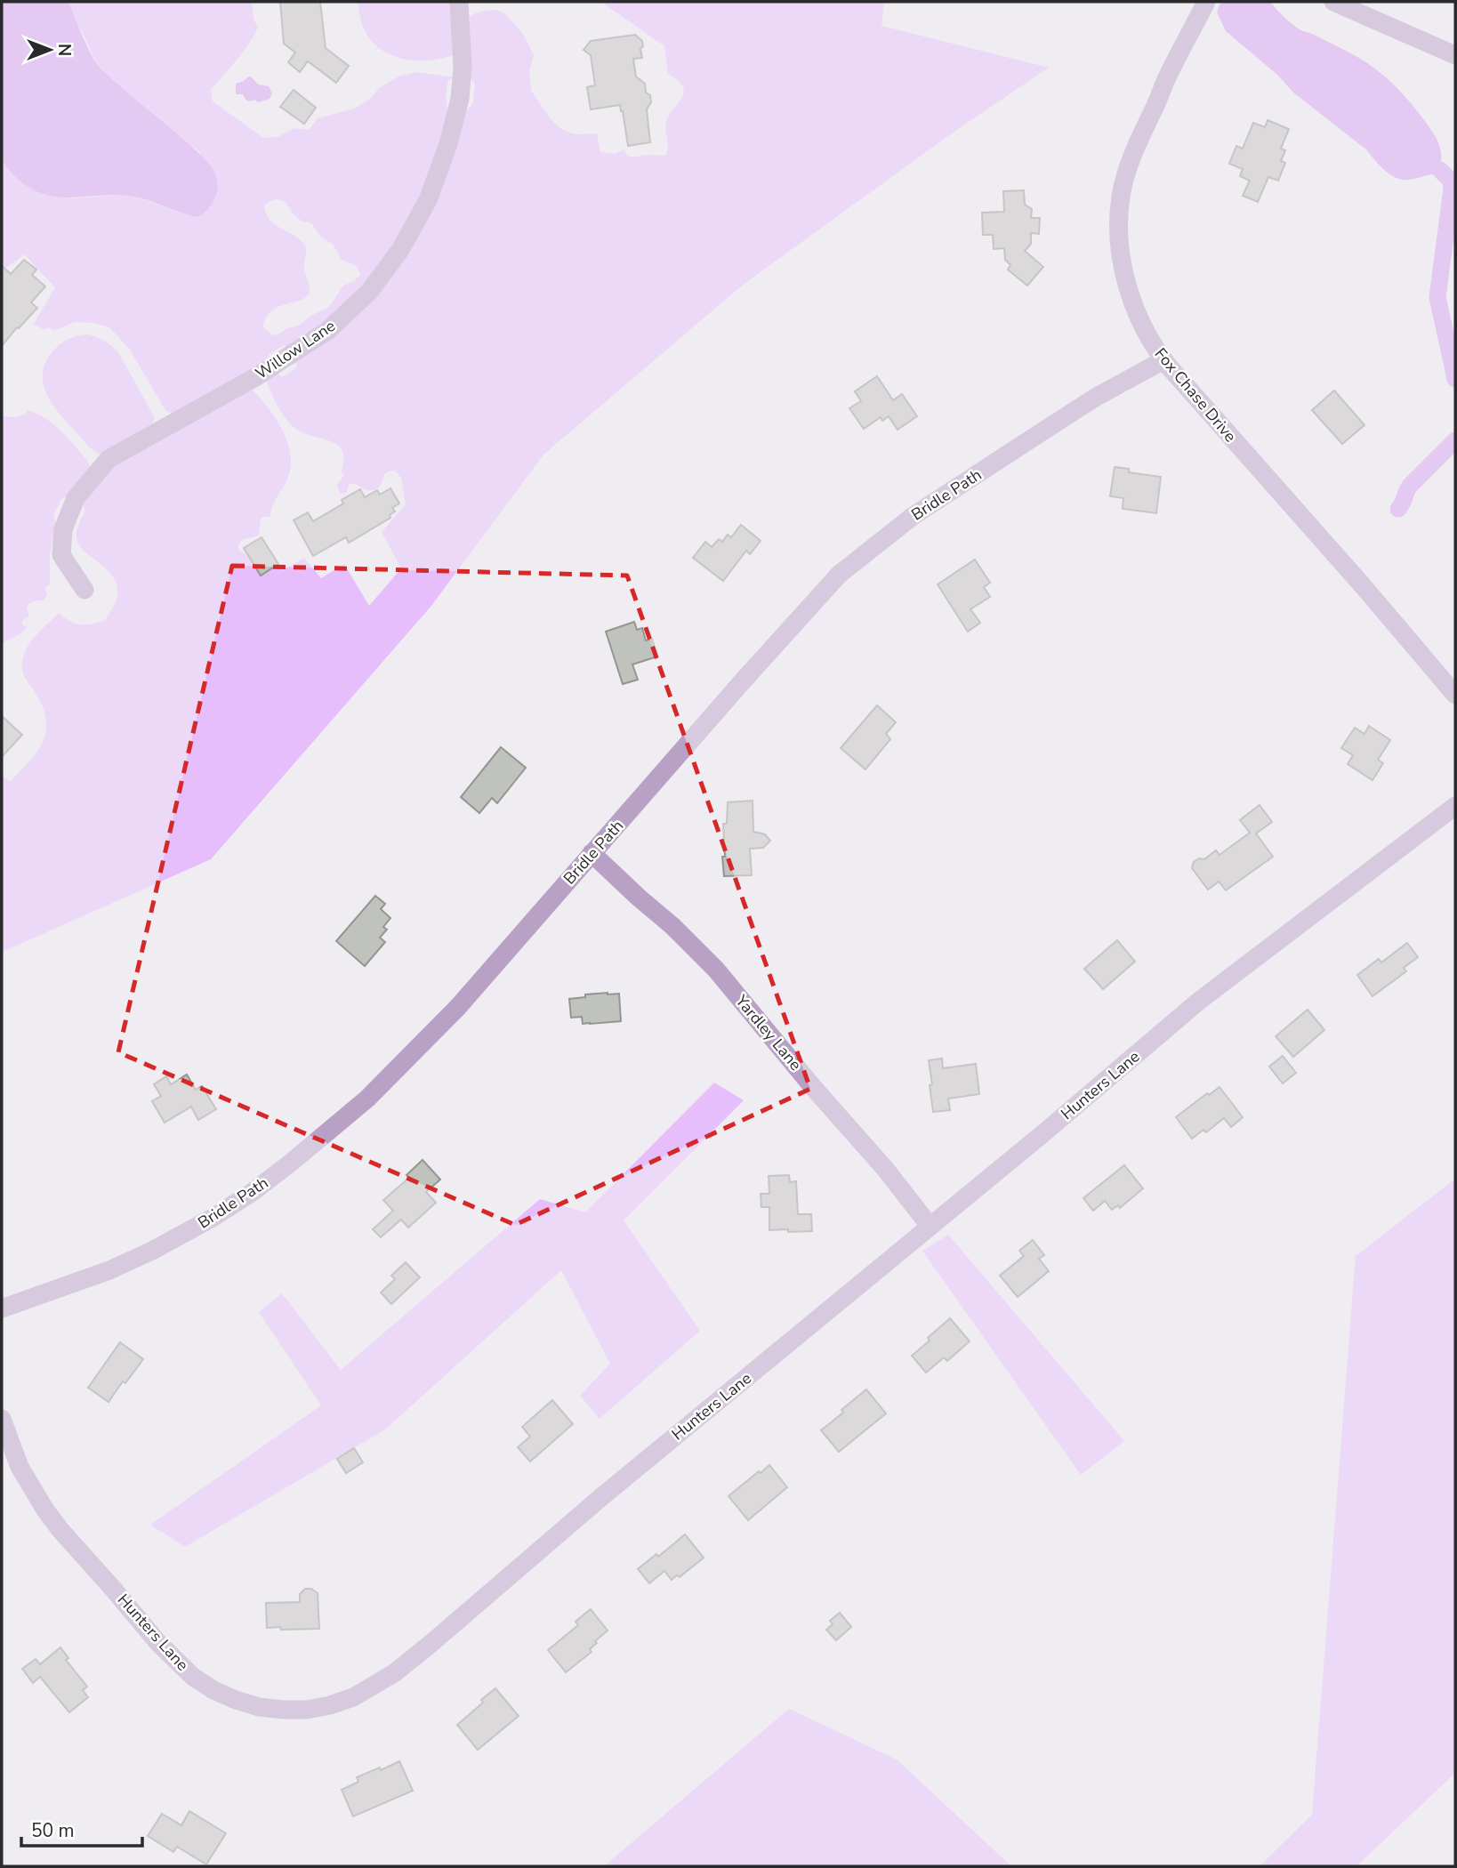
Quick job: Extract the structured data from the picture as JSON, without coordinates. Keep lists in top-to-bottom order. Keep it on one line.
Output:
{"streets":{"street":["Willow Lane","Fox Chase Drive","Bridle Path","Yardley Lane","Hunters Lane"]},"crossings":[["Fox Chase Drive","Bridle Path"],["Bridle Path","Yardley Lane"],["Yardley Lane","Hunters Lane"]],"scale_bar":"50 m","north":"right"}
